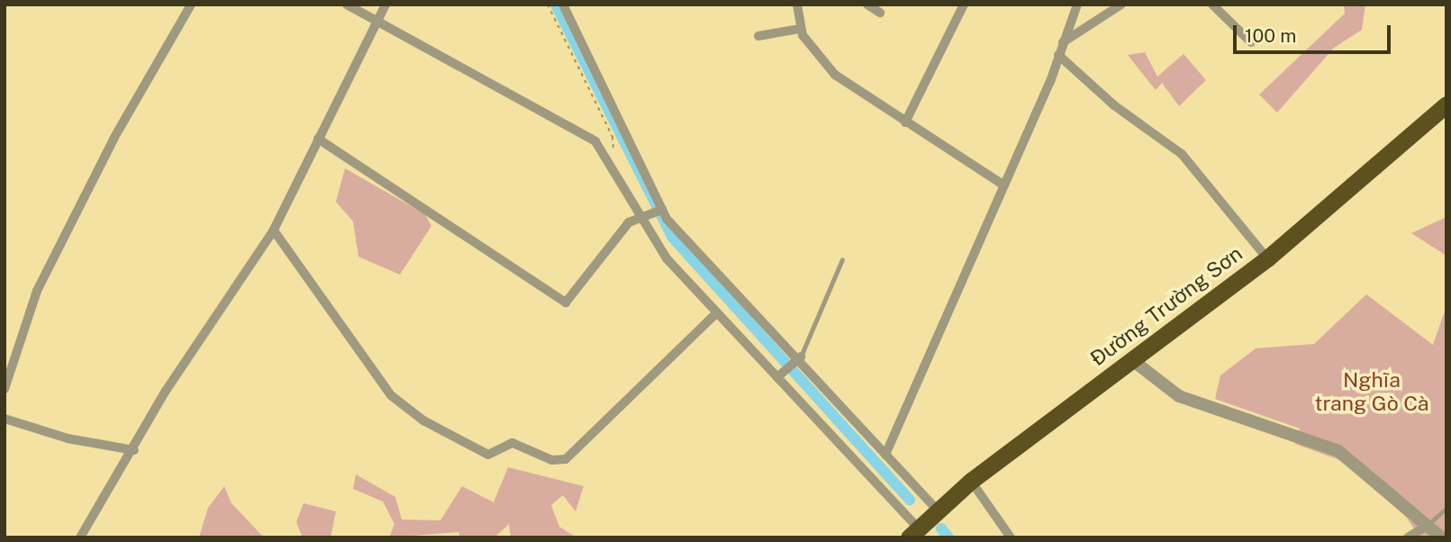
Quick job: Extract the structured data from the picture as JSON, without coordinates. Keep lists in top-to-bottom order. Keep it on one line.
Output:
{"streets":{"highway":["Đường Trường Sơn"]},"parks":["Nghĩa trang Gò Cà"],"scale_bar":"100 m"}
